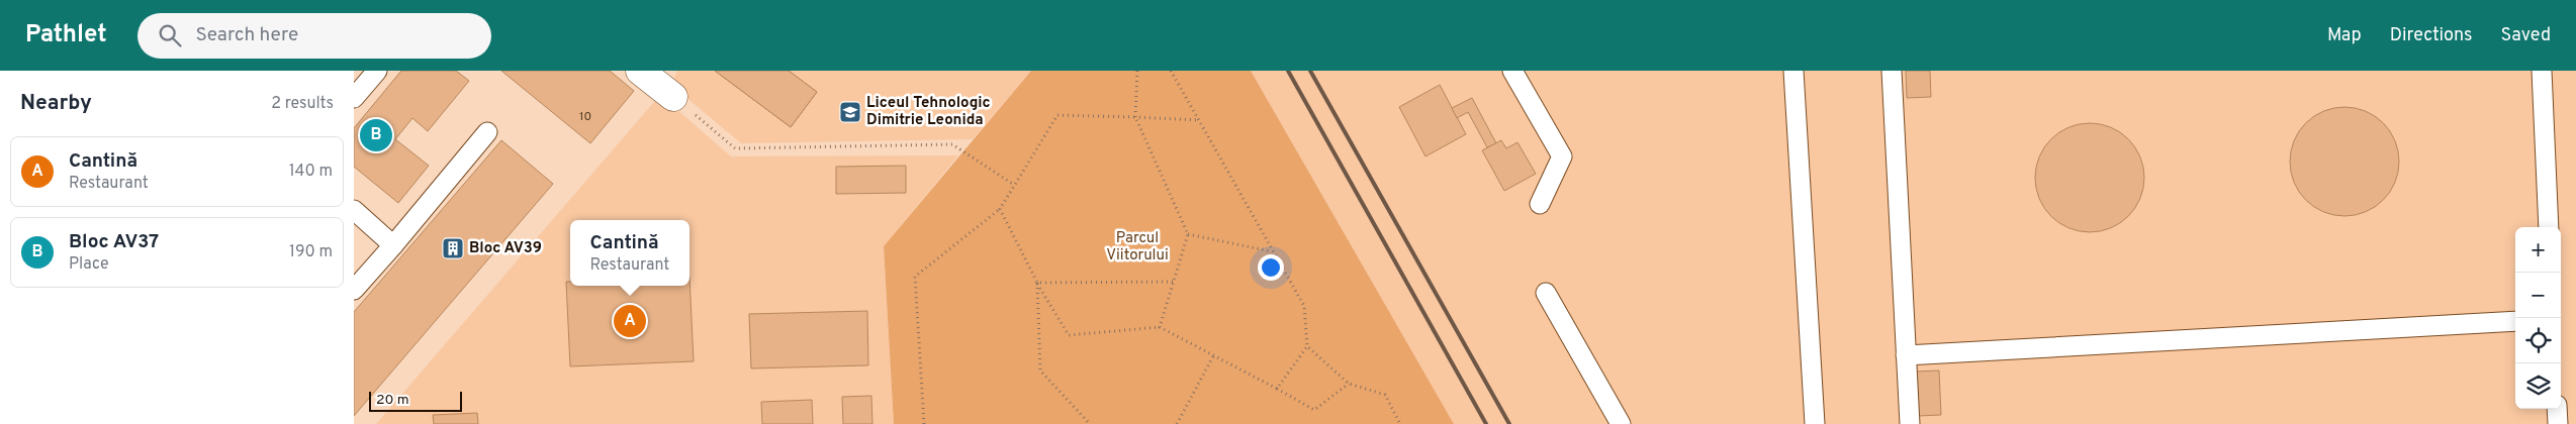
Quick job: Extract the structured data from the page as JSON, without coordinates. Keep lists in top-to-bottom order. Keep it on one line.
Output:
{"parks":["Parcul Viitorului"],"places":{"school or university":["Liceul Tehnologic Dimitrie Leonida"],"building":["Bloc AV39"]},"house_numbers":["10"],"scale_bar":"20 m","page":{"header":"Pathlet","search":"Search here","nav":["Map","Directions","Saved"],"heading":["Nearby","2 results"],"pins":["B","A"],"list":[{"mark":"A","name":"Cantină","note":"Restaurant","value":"140 m"},{"mark":"B","name":"Bloc AV37","note":"Place","value":"190 m"}],"popup":["Cantină","Restaurant"],"map_buttons":["+","−"],"scale":"20 m"}}
